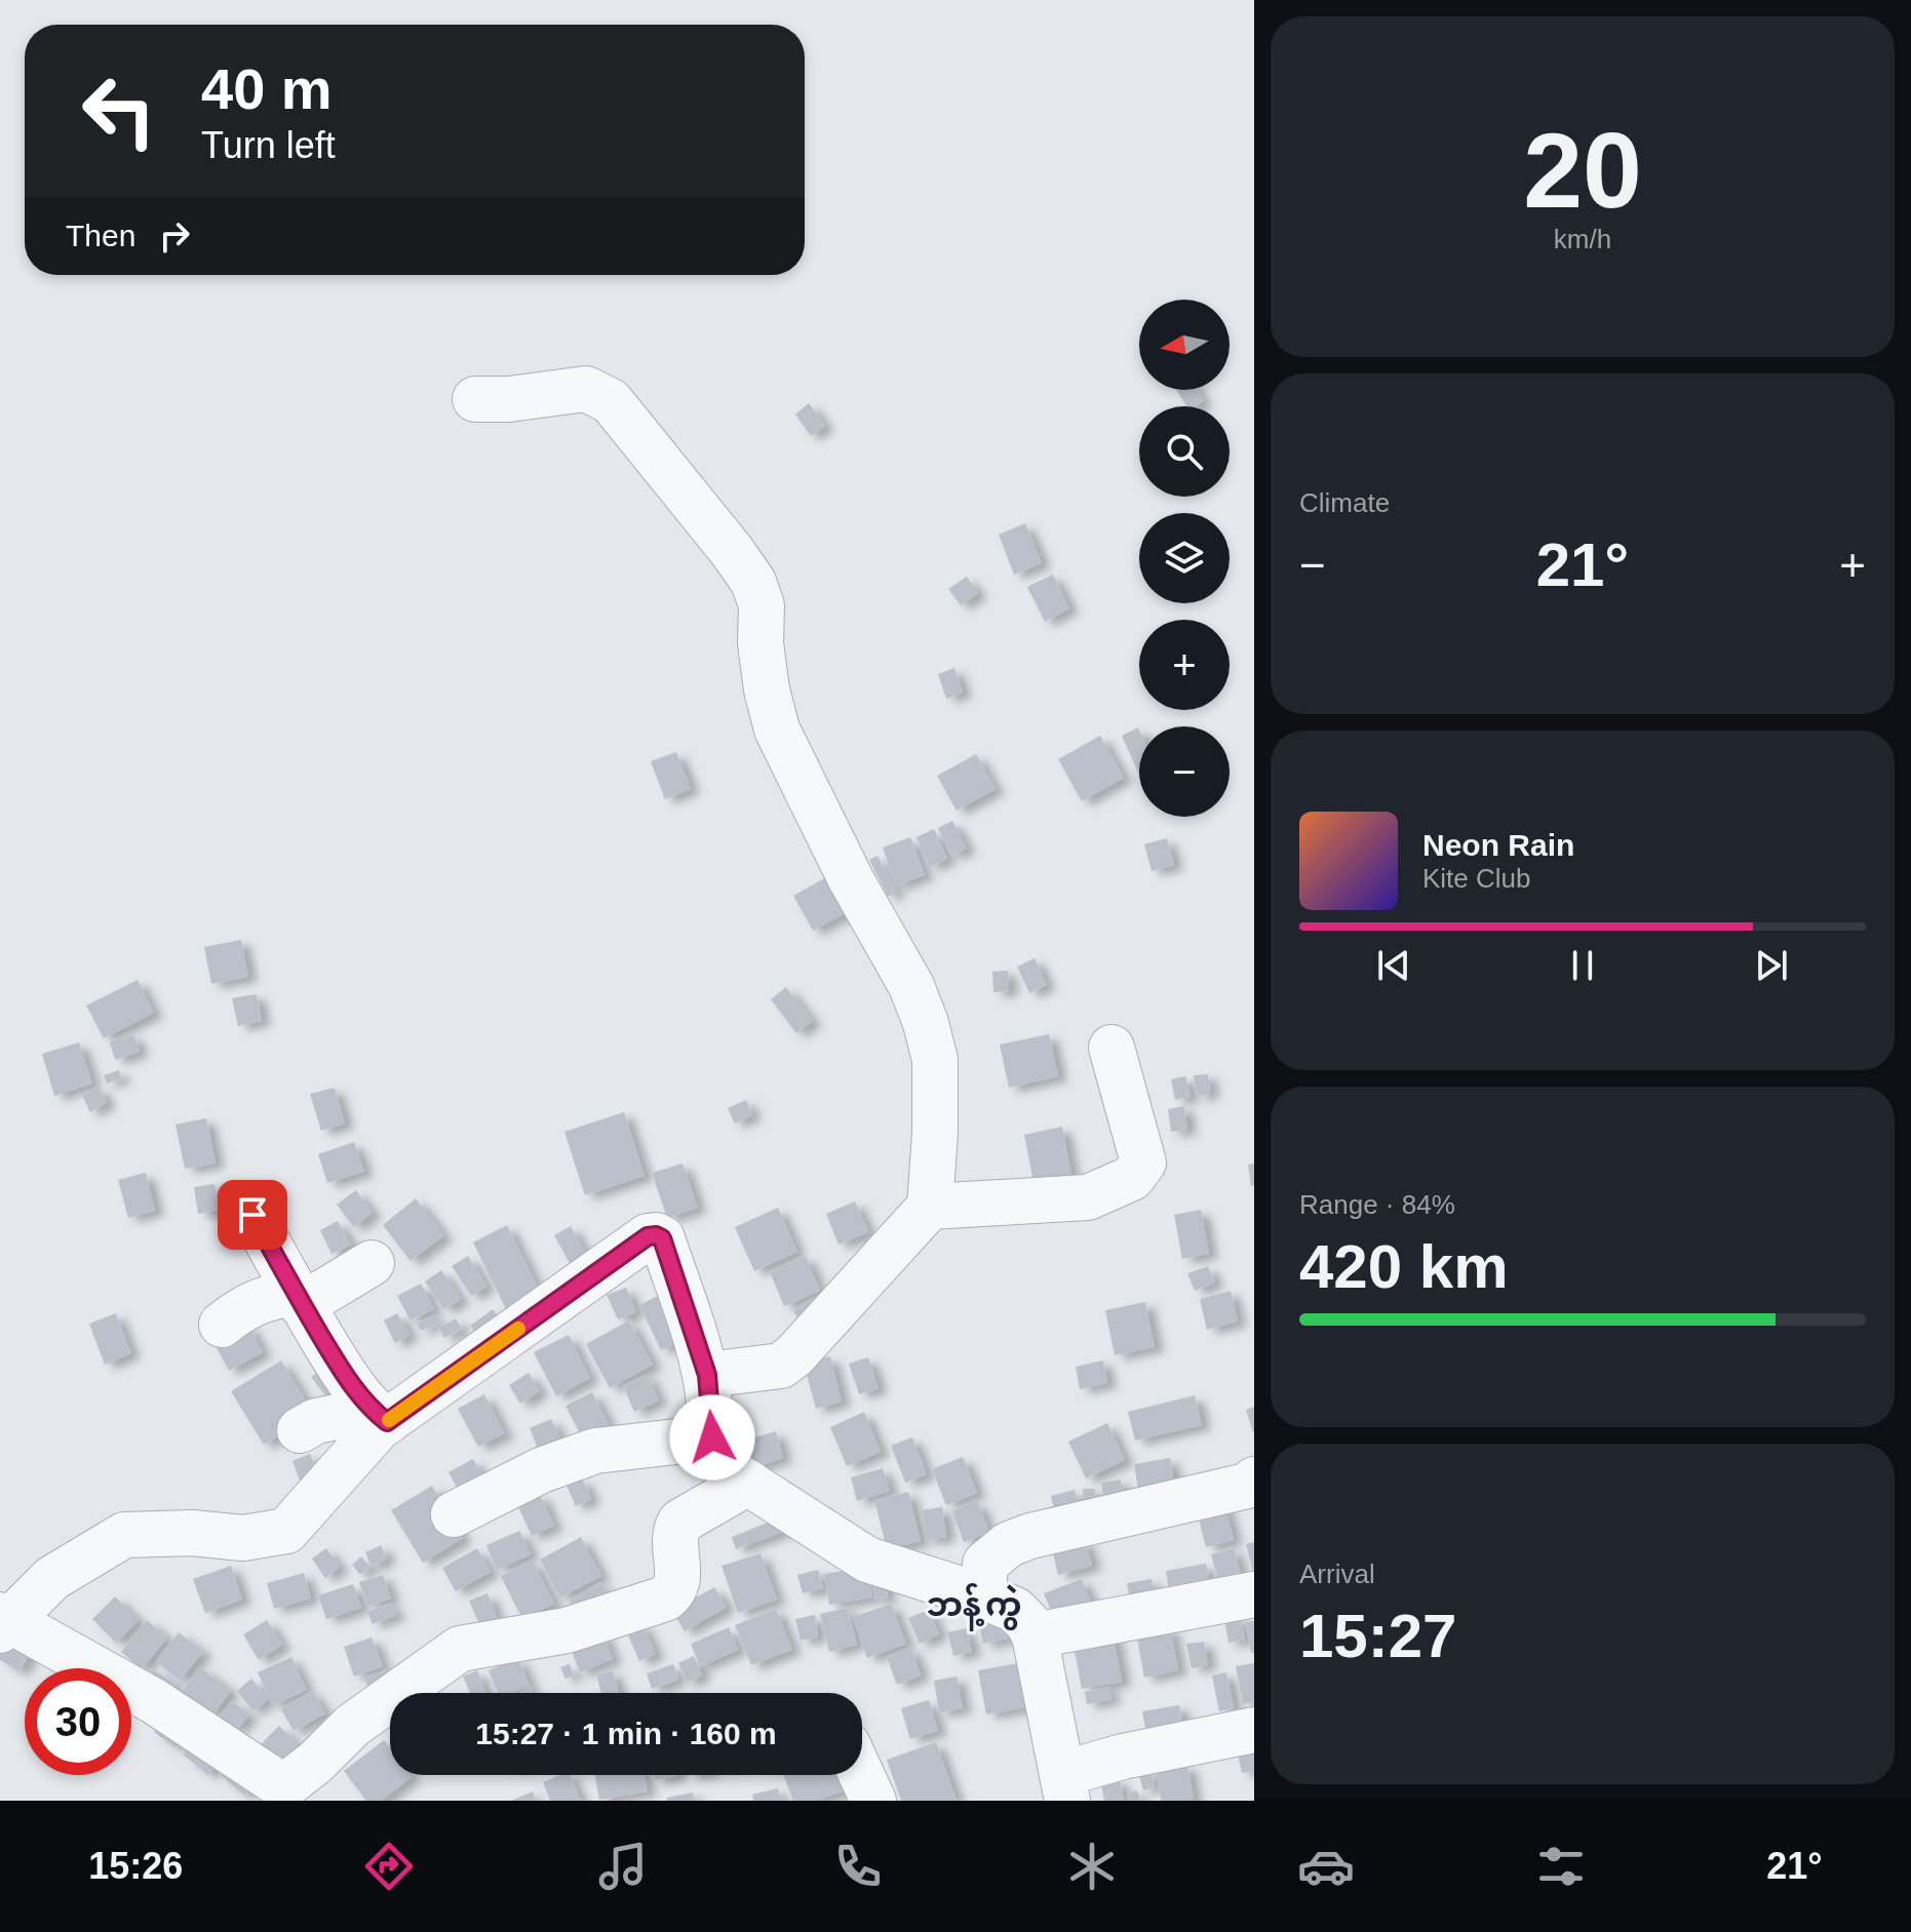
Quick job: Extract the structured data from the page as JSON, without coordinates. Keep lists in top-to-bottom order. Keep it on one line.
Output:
{"districts":["ဘန့်ကွဲ"],"north":"left","page":{"tile":[["20","km/h"],"Climate",["Range · 84%","420 km"],["Arrival","15:27"]],"turn":["40 m","Turn left"],"then":"Then","map_buttons":["+","−"],"heat":["−","21°","+"],"song":["Neon Rain","Kite Club"],"limit":"30","trip":"15:27 · 1 min · 160 m","tabs":["15:26","21°"]}}
